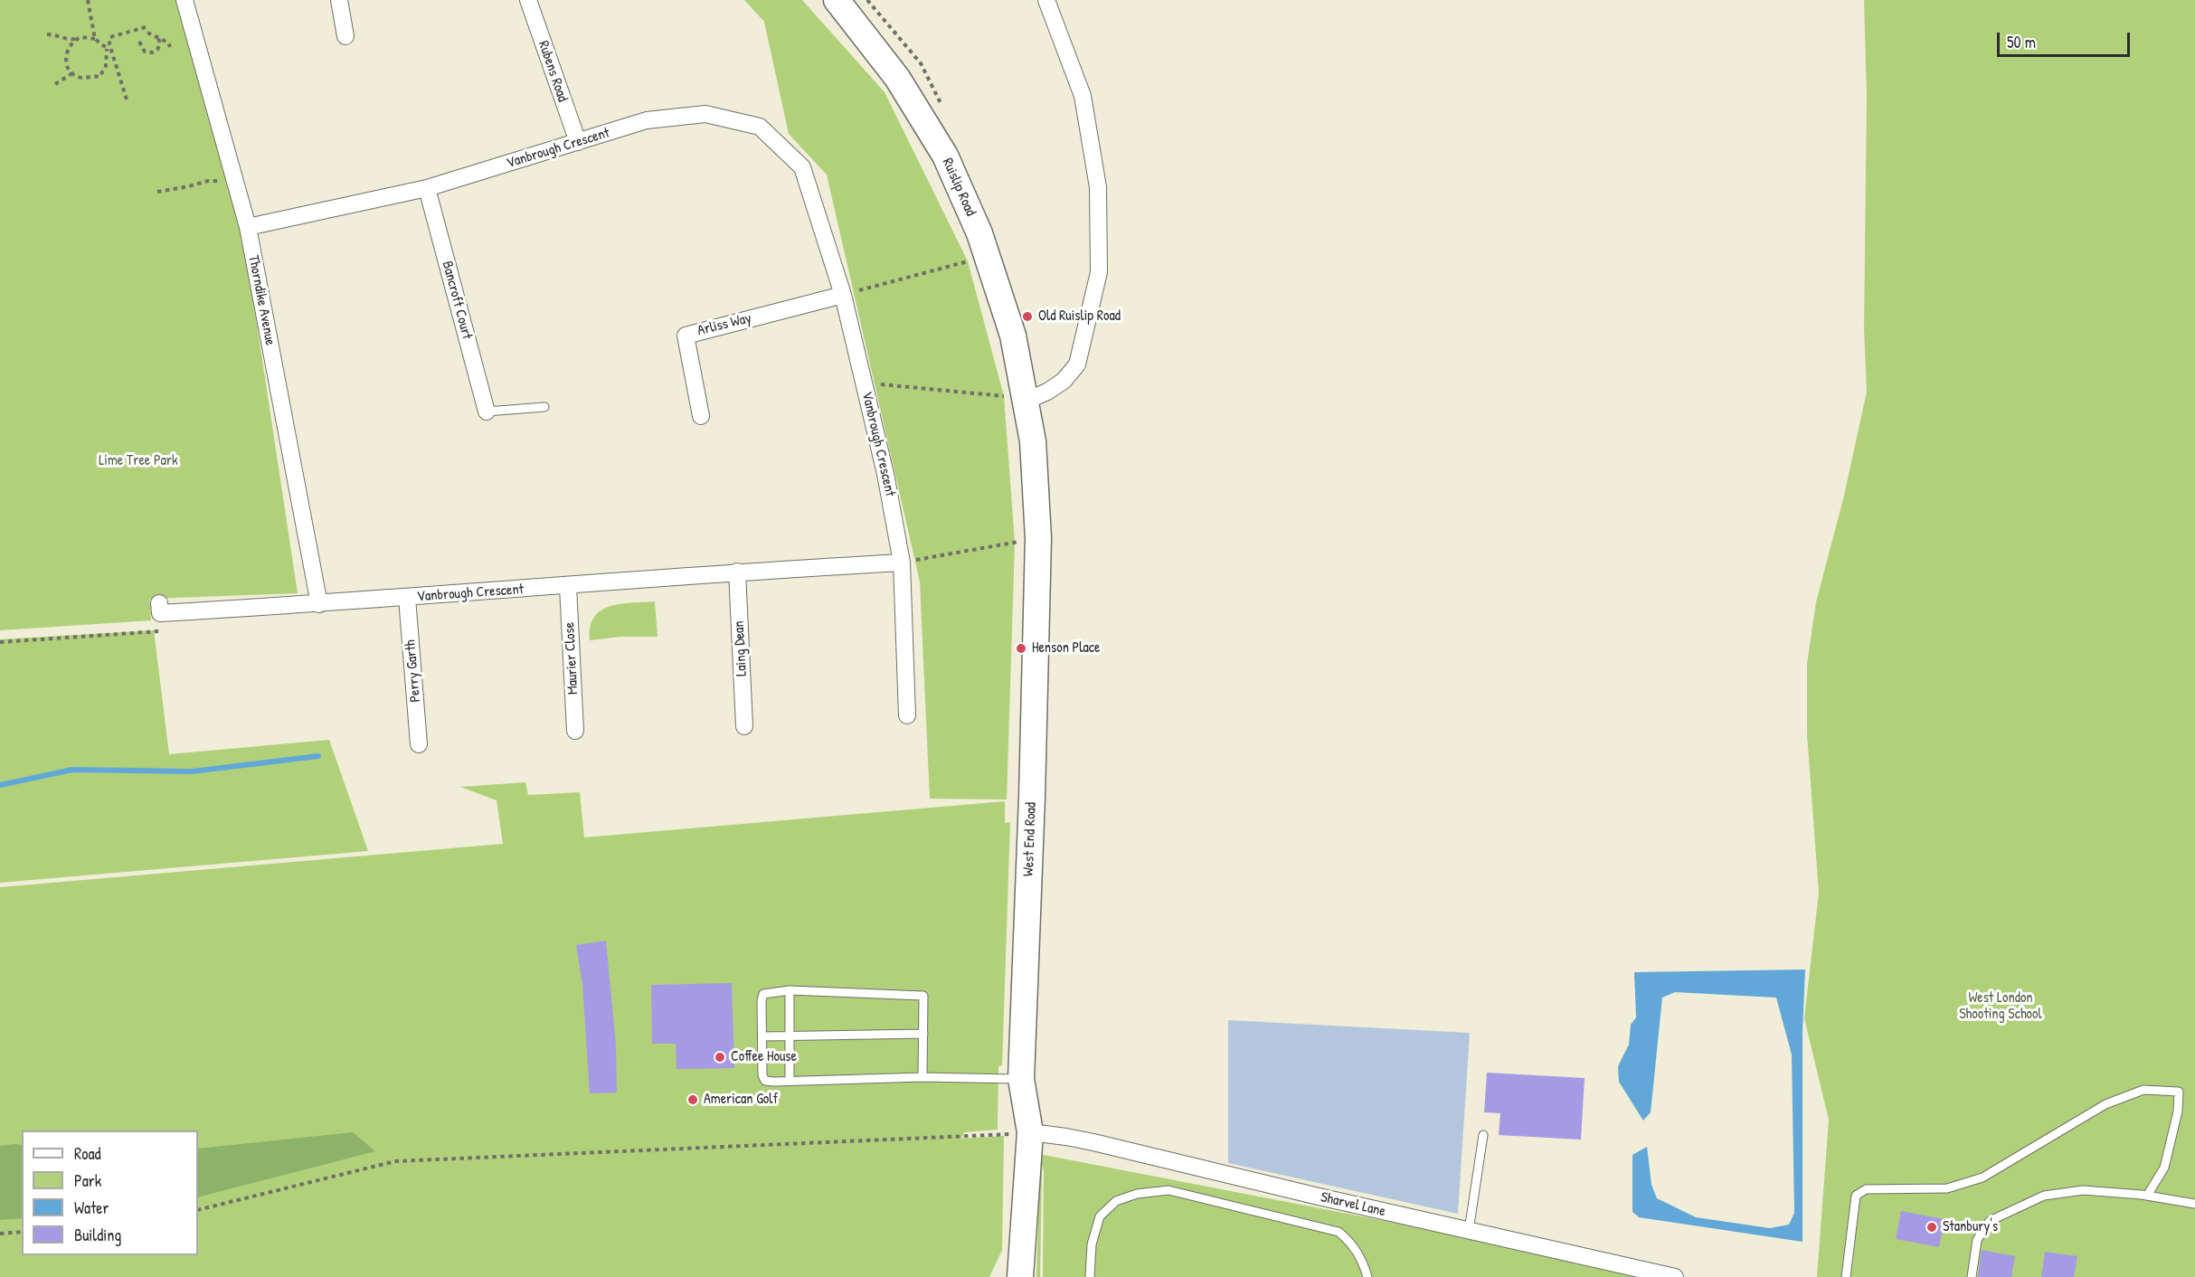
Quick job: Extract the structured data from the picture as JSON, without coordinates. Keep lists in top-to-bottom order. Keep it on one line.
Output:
{"streets":{"main road":["Ruislip Road","West End Road"],"street":["Rubens Road","Vanbrough Crescent","Thorndike Avenue","Bancroft Court","Arliss Way","Laing Dean","Maurier Close","Perry Garth","Sharvel Lane"]},"crossings":[["Rubens Road","Vanbrough Crescent"],["Vanbrough Crescent","Thorndike Avenue"],["Vanbrough Crescent","Bancroft Court"],["Vanbrough Crescent","Arliss Way"],["Vanbrough Crescent","Laing Dean"],["Vanbrough Crescent","Maurier Close"],["Vanbrough Crescent","Perry Garth"],["Ruislip Road","West End Road"],["West End Road","Sharvel Lane"]],"parks":["Lime Tree Park","West London Shooting School"],"places":["Old Ruislip Road","Henson Place","Coffee House","American Golf","Stanbury's"],"legend":["Road","Park","Water","Building"],"scale_bar":"50 m"}
